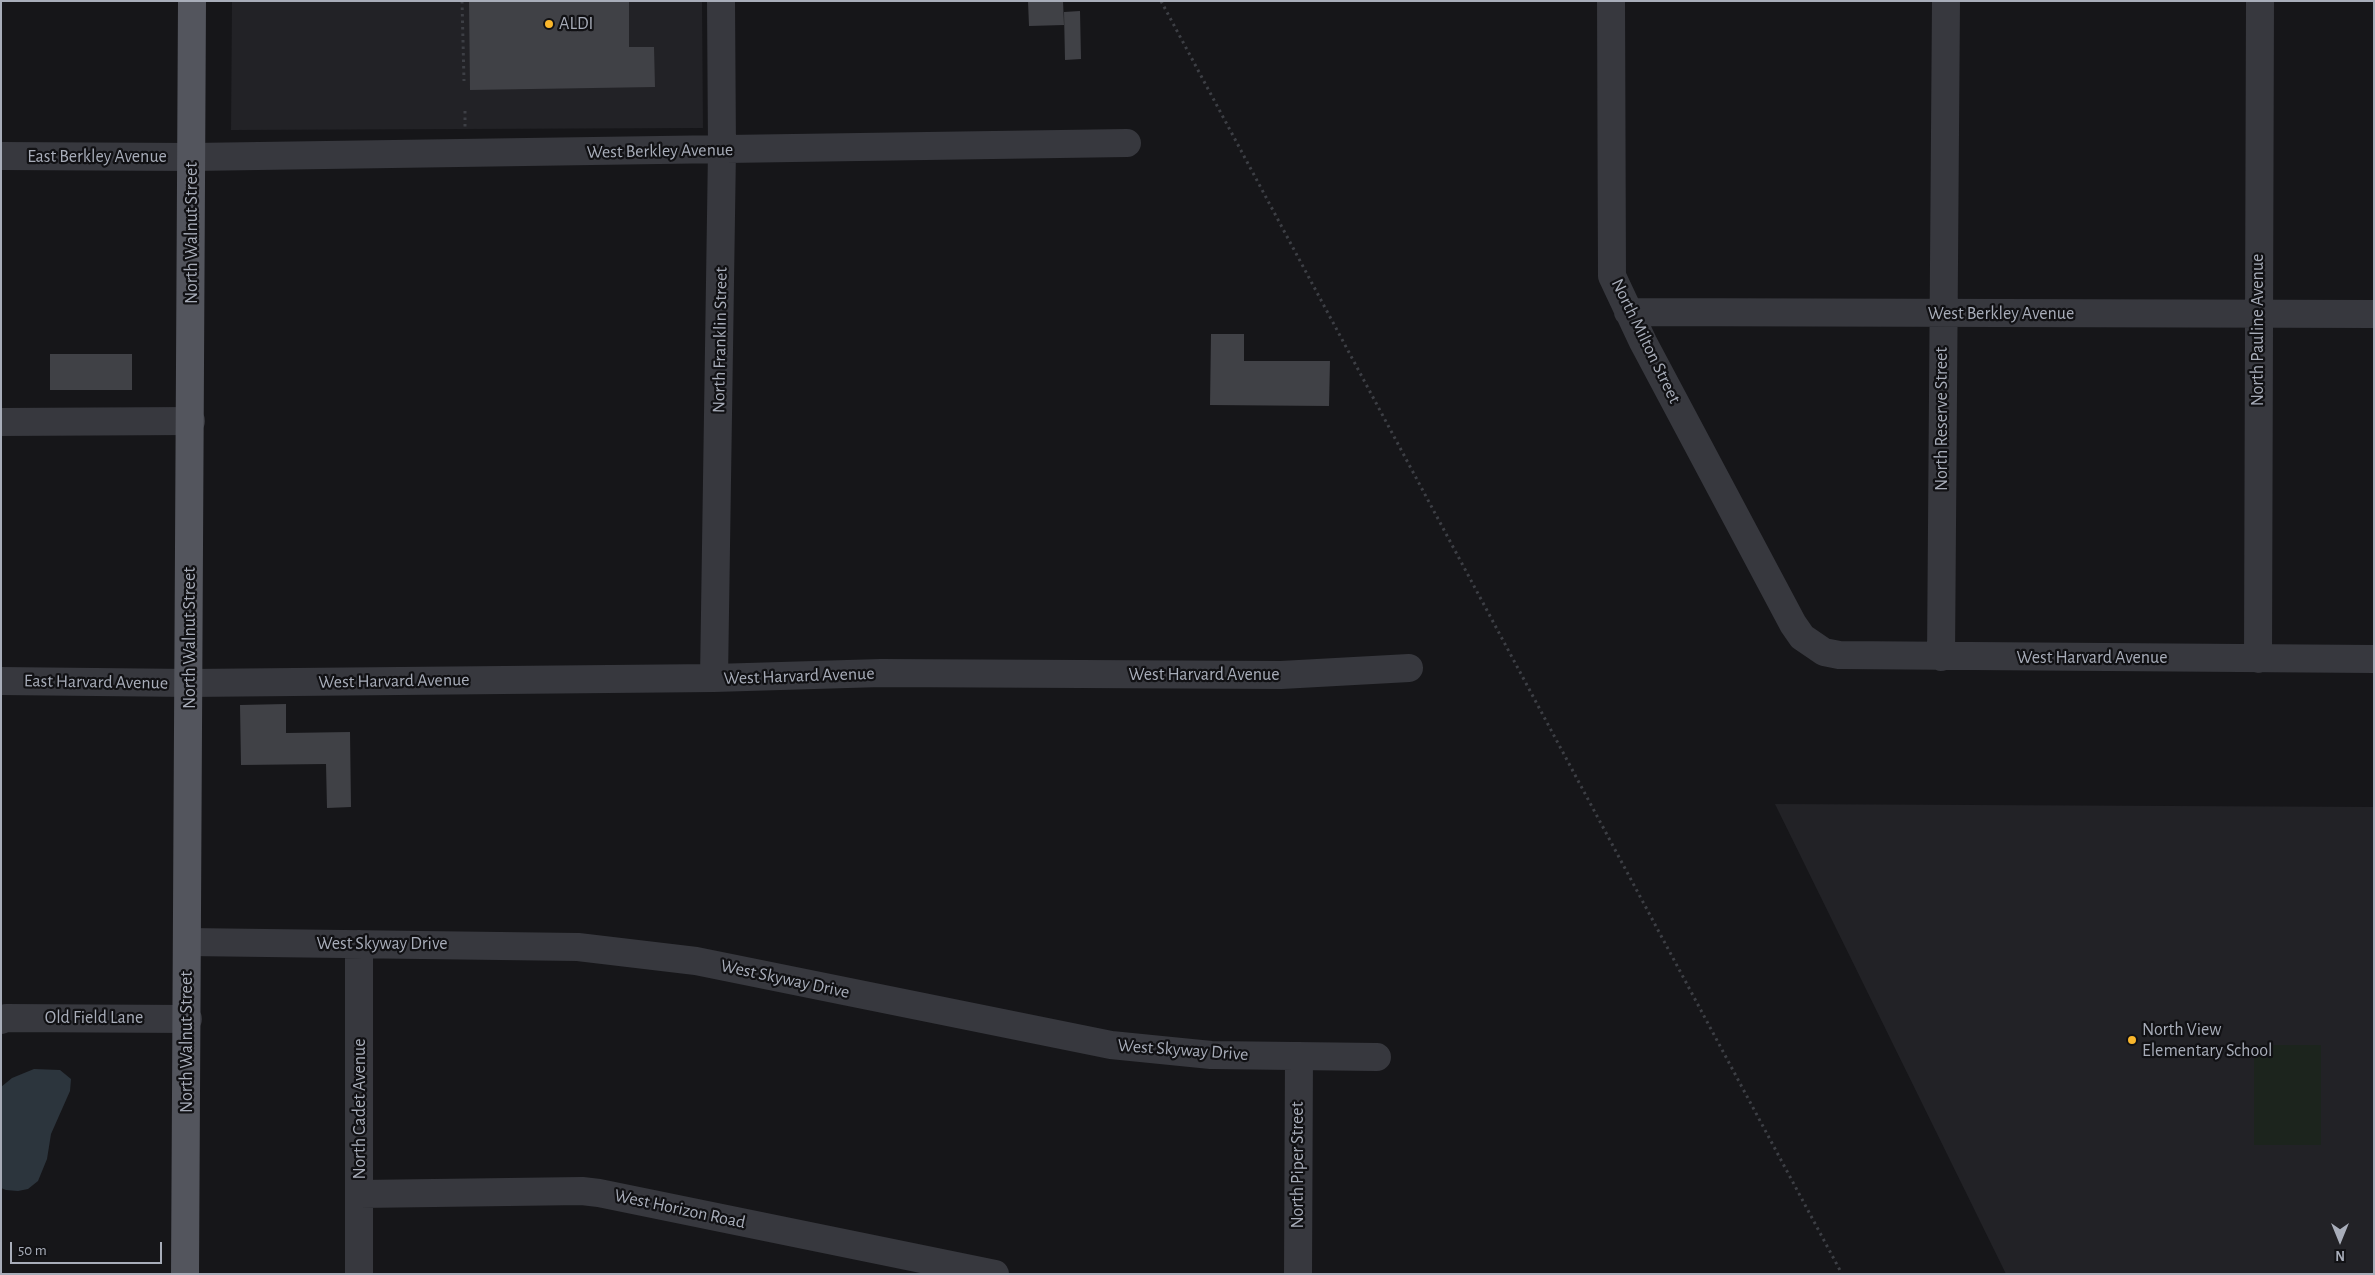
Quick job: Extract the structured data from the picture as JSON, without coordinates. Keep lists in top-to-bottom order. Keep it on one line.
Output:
{"streets":{"main road":["North Walnut Street"],"street":["West Berkley Avenue","East Berkley Avenue","North Pauline Avenue","North Franklin Street","North Milton Street","North Reserve Street","West Harvard Avenue","East Harvard Avenue","West Skyway Drive","Old Field Lane","North Cadet Avenue","North Piper Street","West Horizon Road"]},"crossings":[["West Berkley Avenue","East Berkley Avenue"],["West Berkley Avenue","North Walnut Street"],["West Berkley Avenue","North Pauline Avenue"],["West Berkley Avenue","North Franklin Street"],["West Berkley Avenue","North Milton Street"],["West Berkley Avenue","North Reserve Street"],["East Berkley Avenue","North Walnut Street"],["North Walnut Street","West Harvard Avenue"],["North Walnut Street","East Harvard Avenue"],["North Walnut Street","West Skyway Drive"],["North Walnut Street","Old Field Lane"],["North Pauline Avenue","West Harvard Avenue"],["North Franklin Street","West Harvard Avenue"],["North Milton Street","West Harvard Avenue"],["North Reserve Street","West Harvard Avenue"],["West Harvard Avenue","East Harvard Avenue"],["West Skyway Drive","North Cadet Avenue"],["West Skyway Drive","North Piper Street"],["North Cadet Avenue","West Horizon Road"]],"places":["ALDI","North View Elementary School"],"scale_bar":"50 m","north":"bottom"}
